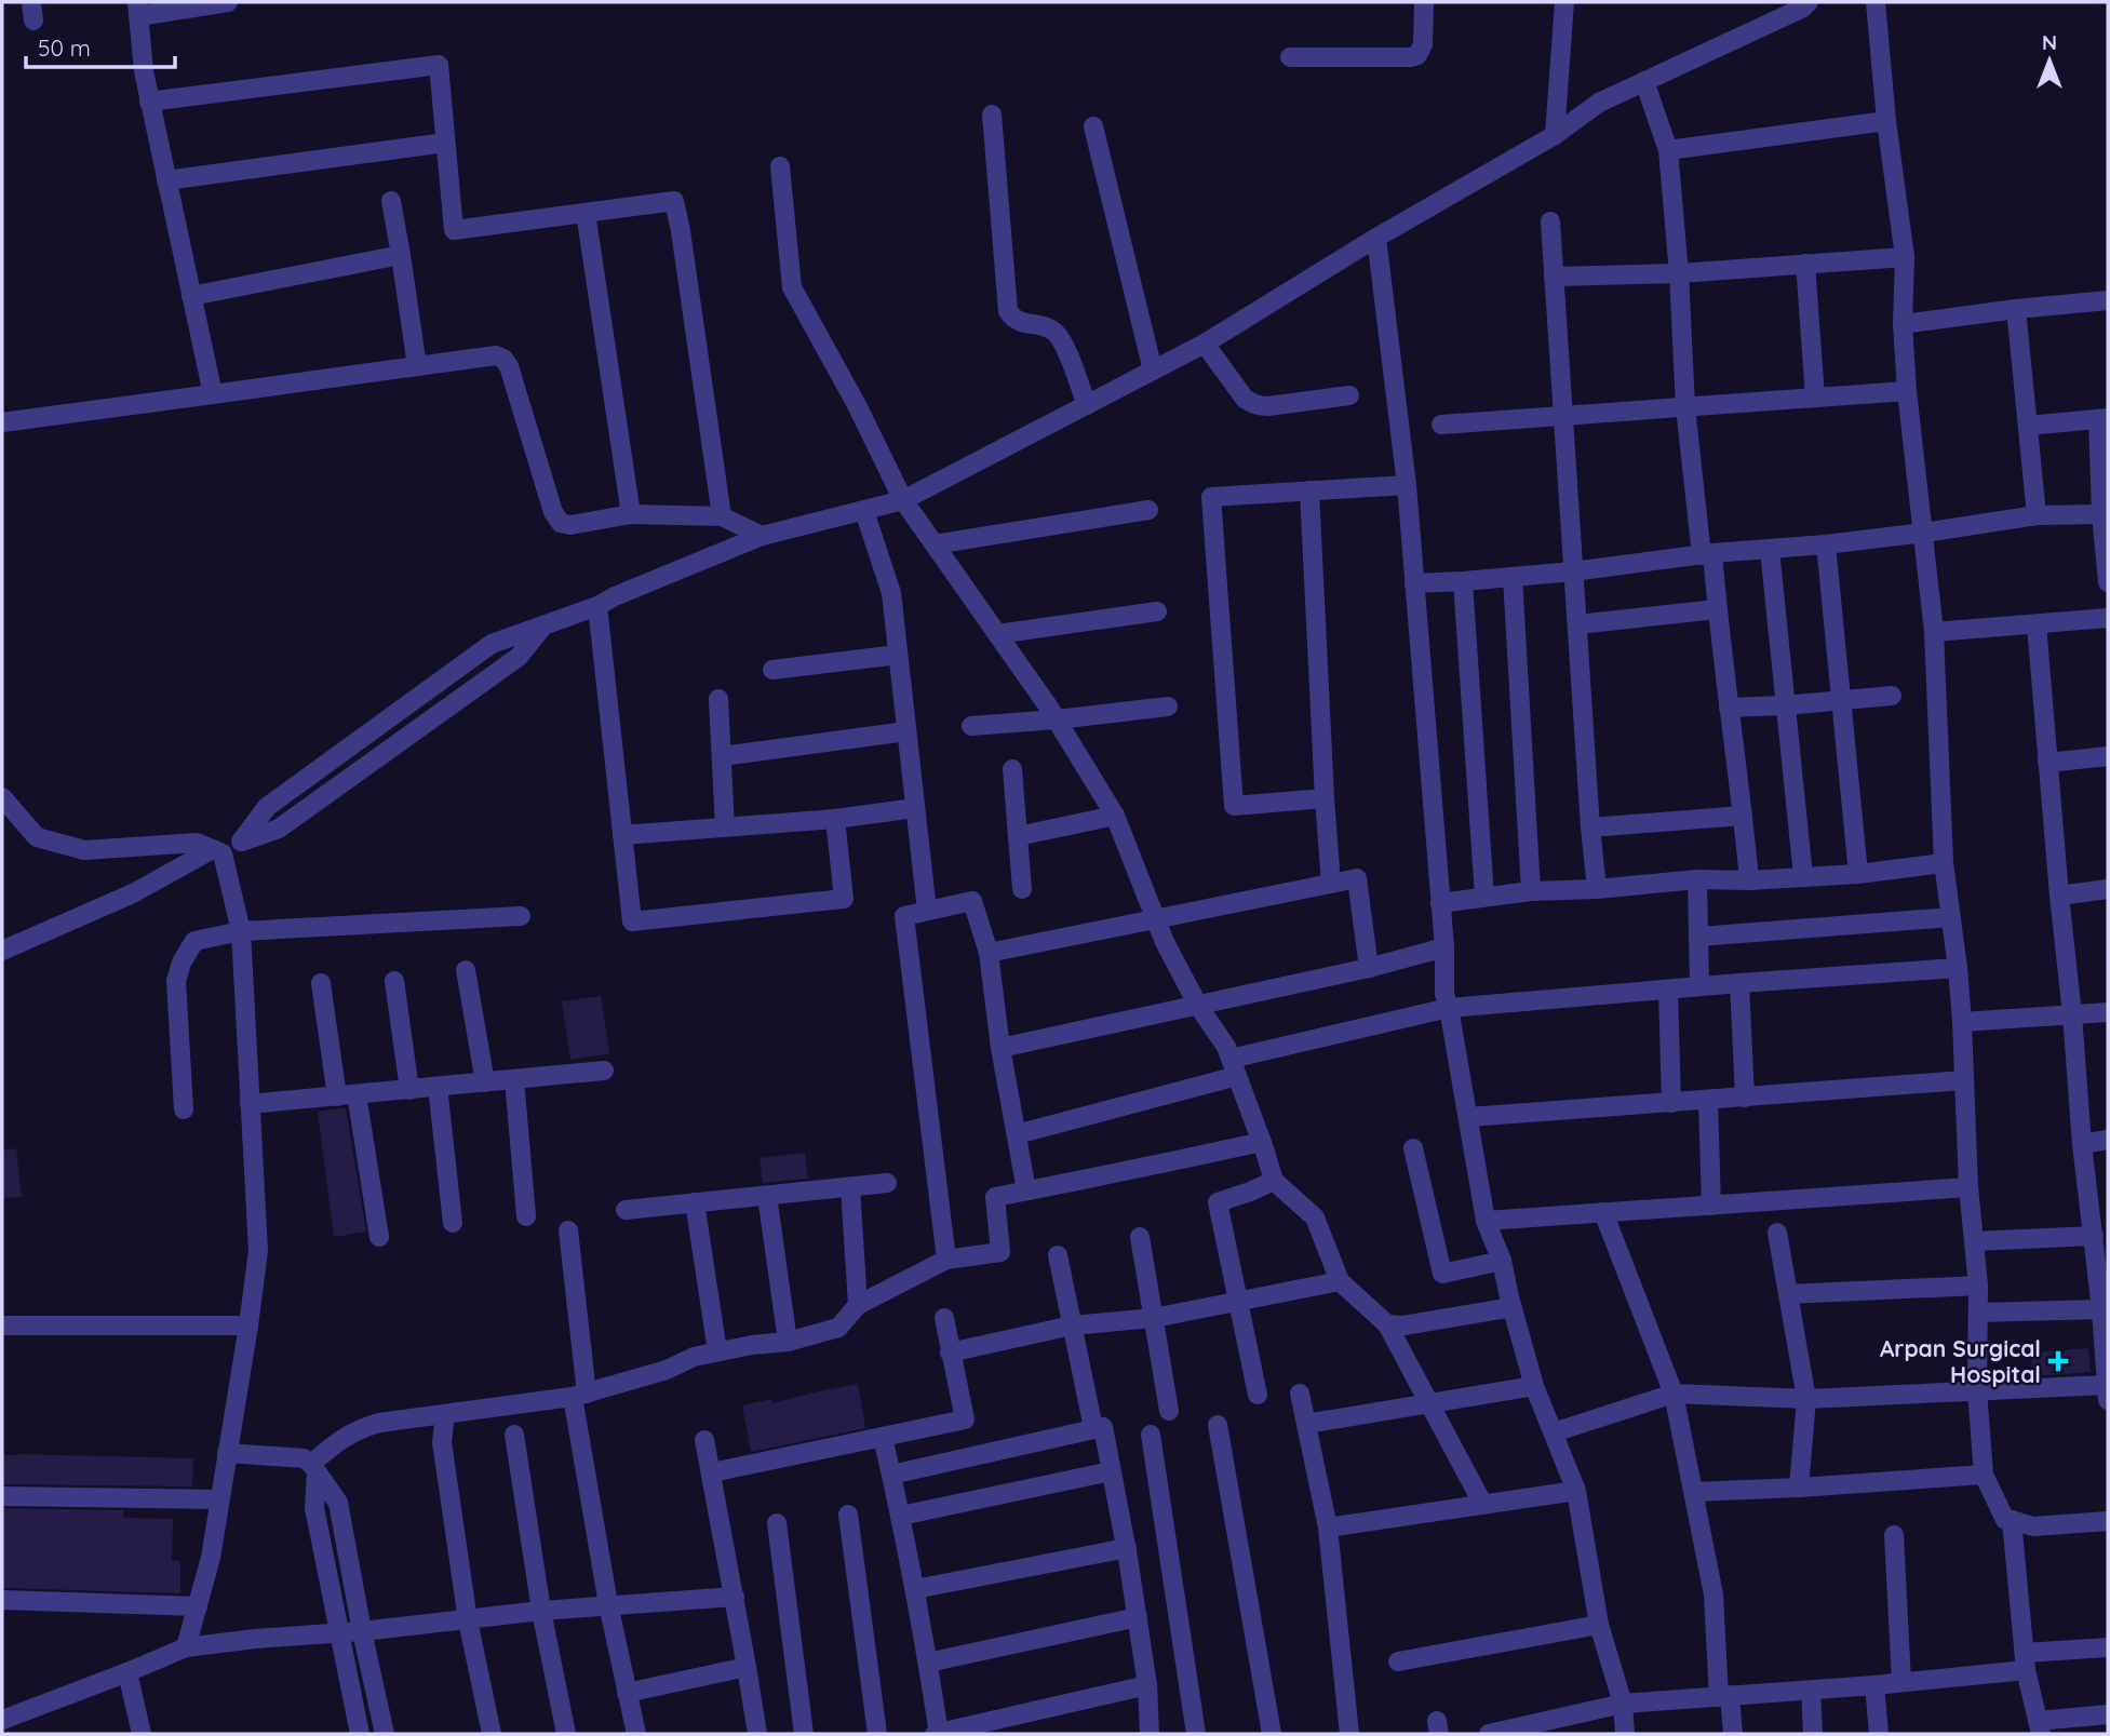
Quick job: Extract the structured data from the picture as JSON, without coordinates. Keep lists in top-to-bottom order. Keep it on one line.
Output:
{"places":{"health":["Arpan Surgical Hospital"]},"scale_bar":"50 m","north":"top"}
